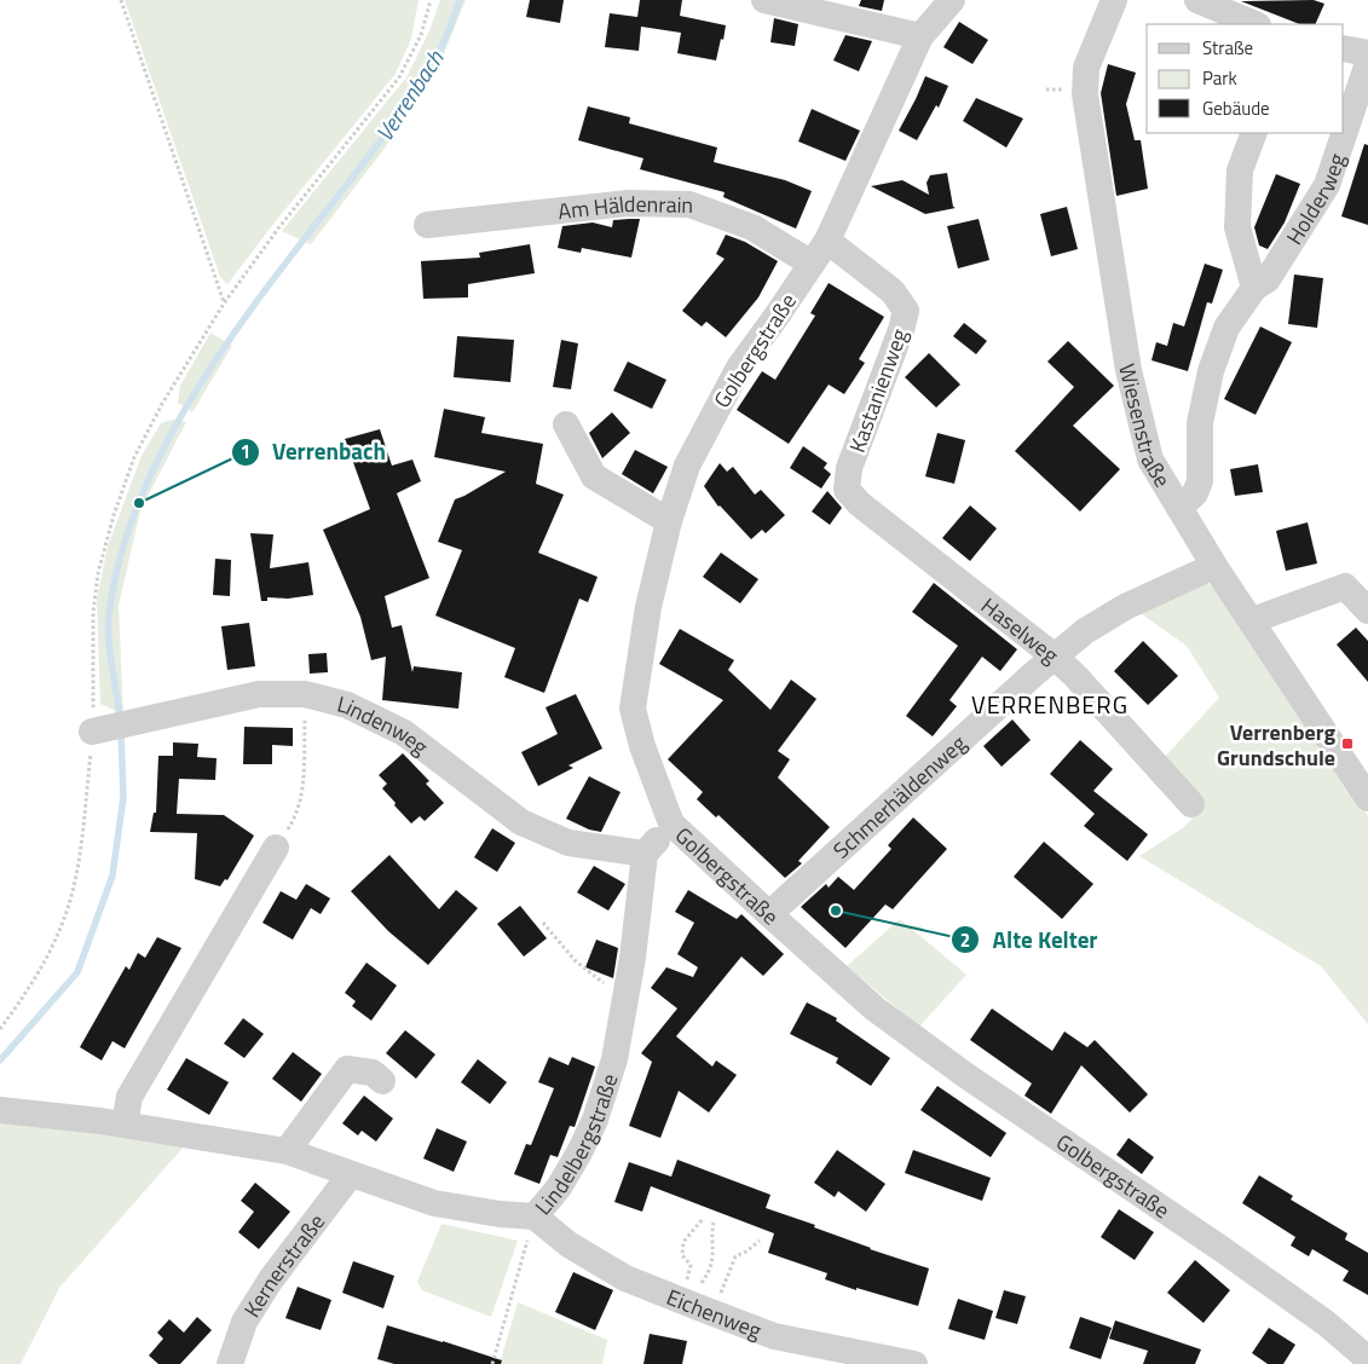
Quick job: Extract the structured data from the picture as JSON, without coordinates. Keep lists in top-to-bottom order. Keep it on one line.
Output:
{"streets":{"street":["Holderweg","Am Häldenrain","Golbergstraße","Kastanienweg","Wiesenstraße","Haselweg","Lindenweg","Schmerhäldenweg","Lindelbergstraße","Kernerstraße","Eichenweg"]},"crossings":[["Holderweg","Wiesenstraße"],["Am Häldenrain","Golbergstraße"],["Golbergstraße","Kastanienweg"],["Golbergstraße","Schmerhäldenweg"],["Kastanienweg","Haselweg"],["Wiesenstraße","Schmerhäldenweg"],["Haselweg","Schmerhäldenweg"],["Lindenweg","Lindelbergstraße"],["Lindelbergstraße","Kernerstraße"],["Lindelbergstraße","Eichenweg"]],"districts":["VERRENBERG"],"water":["Verrenbach"],"places":{"other":["Verrenbach","Alte Kelter"],"transit":["Verrenberg Grundschule"]},"legend":["Straße","Park","Gebäude"]}
